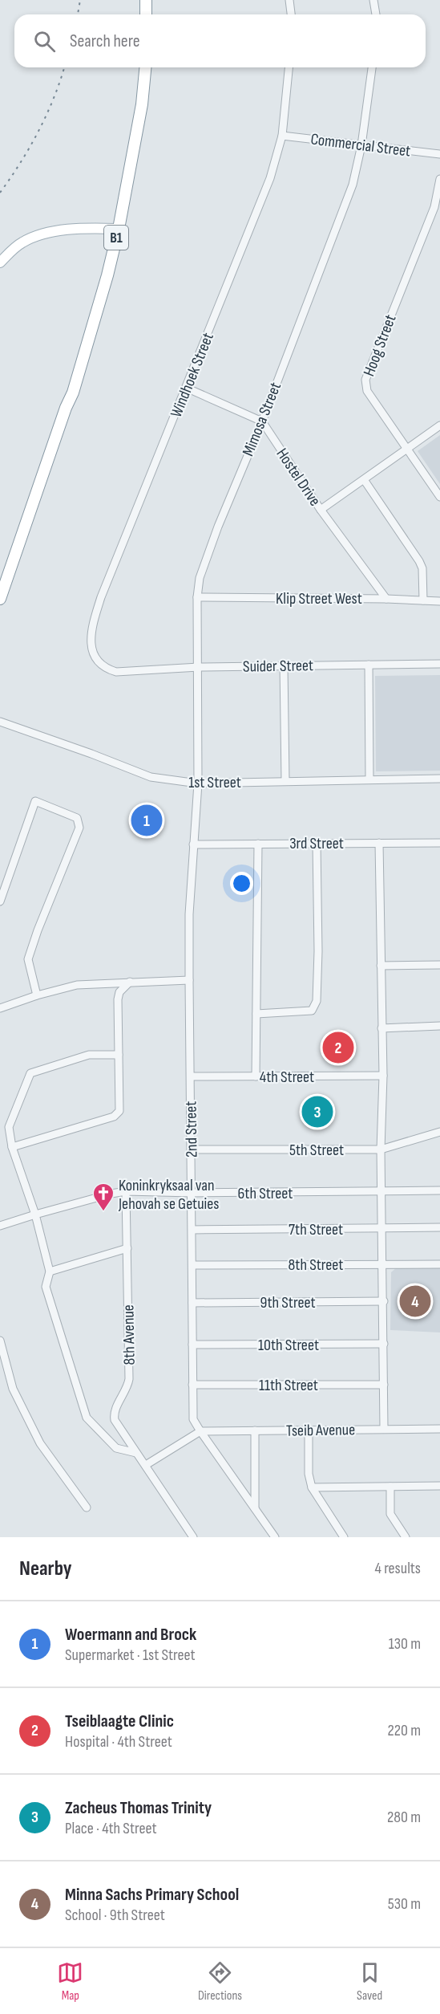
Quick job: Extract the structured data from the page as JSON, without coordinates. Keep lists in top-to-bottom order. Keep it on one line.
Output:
{"streets":{"highway":["B1"],"street":["Commercial Street","Hoog Street","Windhoek Street","Mimosa Street","Hostel Drive","Klip Street West","Suider Street","1st Street","3rd Street","4th Street","2nd Street","5th Street","6th Street","7th Street","8th Street","9th Street","8th Avenue","10th Street","11th Street","Tseib Avenue"]},"crossings":[["Commercial Street","Windhoek Street"],["Commercial Street","Mimosa Street"],["Windhoek Street","Suider Street"],["Mimosa Street","Hostel Drive"],["Mimosa Street","Klip Street West"],["Mimosa Street","Suider Street"],["Mimosa Street","1st Street"],["Mimosa Street","2nd Street"],["Hostel Drive","Klip Street West"],["1st Street","2nd Street"],["3rd Street","2nd Street"],["4th Street","2nd Street"],["2nd Street","5th Street"],["2nd Street","6th Street"],["2nd Street","7th Street"],["2nd Street","8th Street"],["2nd Street","9th Street"],["2nd Street","10th Street"],["2nd Street","11th Street"],["2nd Street","Tseib Avenue"],["6th Street","8th Avenue"]],"places":{"church":["Koninkryksaal van Jehovah se Getuies"]},"page":{"search":"Search here","pins":["1","2","3","4"],"heading":["Nearby","4 results"],"list":[{"mark":"1","name":"Woermann and Brock","note":"Supermarket · 1st Street","value":"130 m"},{"mark":"2","name":"Tseiblaagte Clinic","note":"Hospital · 4th Street","value":"220 m"},{"mark":"3","name":"Zacheus Thomas Trinity","note":"Place · 4th Street","value":"280 m"},{"mark":"4","name":"Minna Sachs Primary School","note":"School · 9th Street","value":"530 m"}],"nav":["Map","Directions","Saved"]}}
